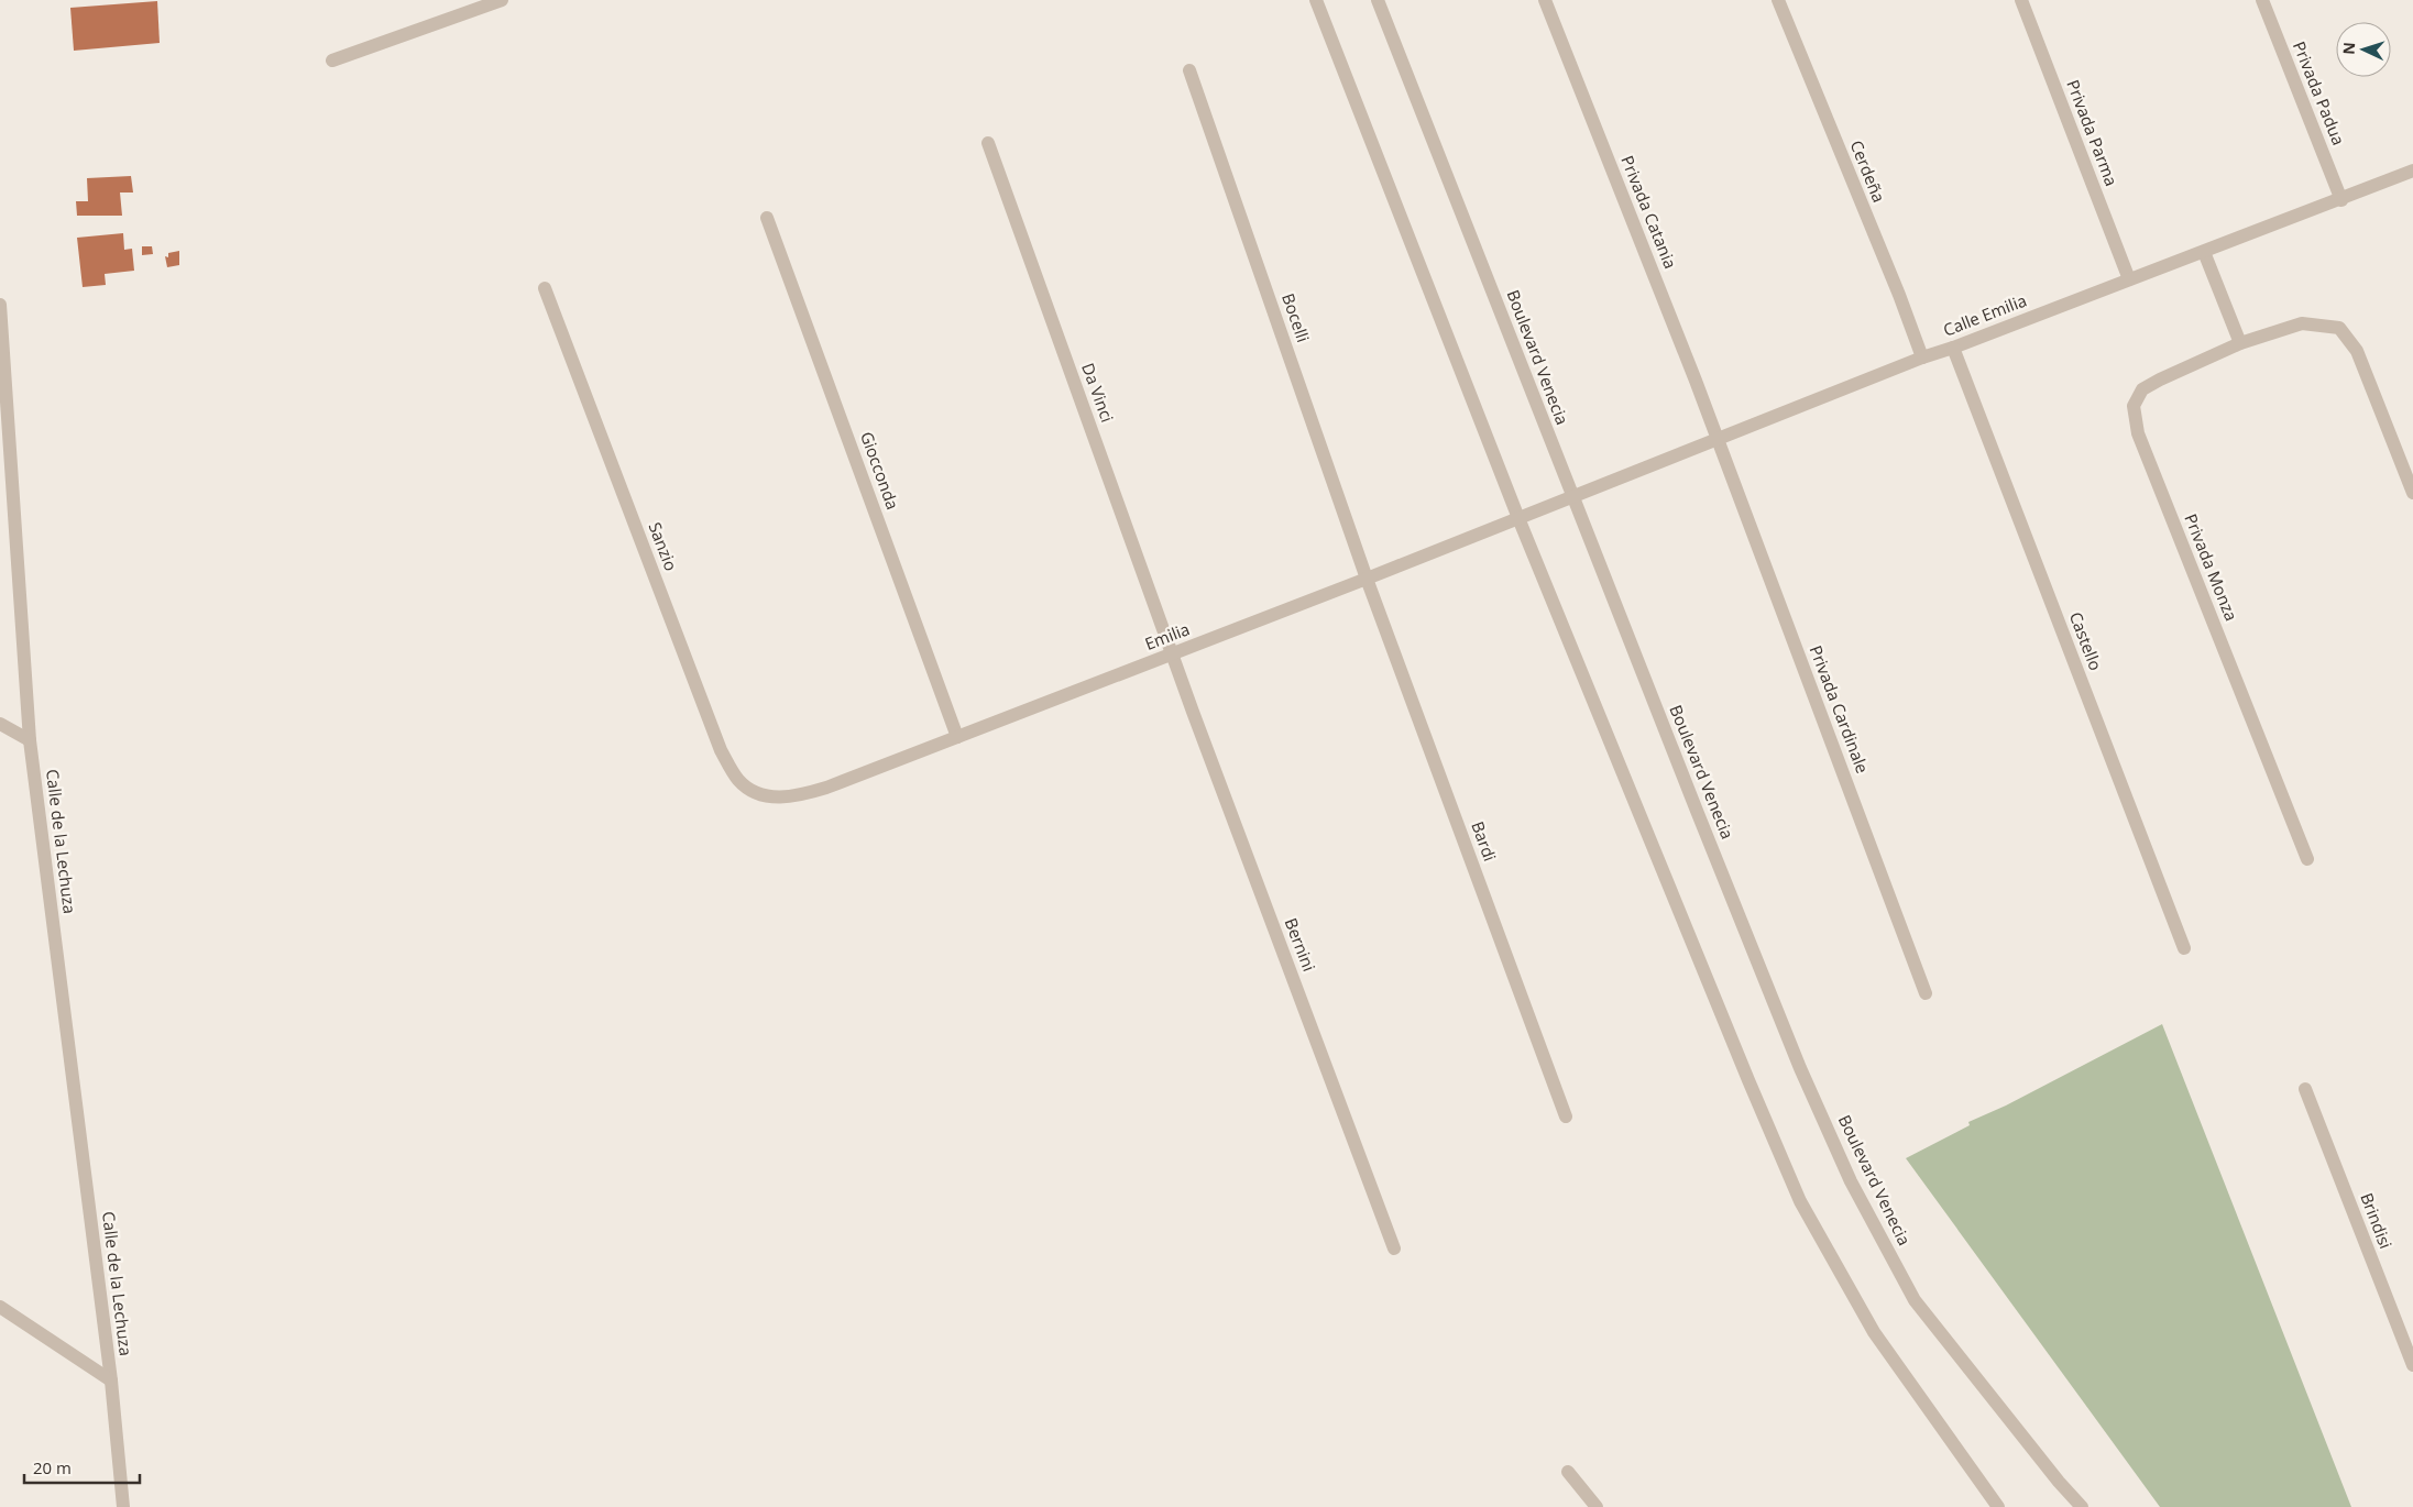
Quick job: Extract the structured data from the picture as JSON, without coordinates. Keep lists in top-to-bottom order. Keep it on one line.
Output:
{"streets":{"street":["Privada Padua","Privada Parma","Cerdeña","Privada Catania","Calle Emilia","Bocelli","Boulevard Venecia","Da Vinci","Giocconda","Sanzio","Privada Monza","Emilia","Castello","Privada Cardinale","Calle de la Lechuza","Bardi","Bernini","Brindisi"]},"crossings":[["Privada Padua","Calle Emilia"],["Privada Parma","Calle Emilia"],["Cerdeña","Calle Emilia"],["Privada Catania","Calle Emilia"],["Privada Catania","Privada Cardinale"],["Calle Emilia","Boulevard Venecia"],["Calle Emilia","Emilia"],["Calle Emilia","Castello"],["Calle Emilia","Privada Cardinale"],["Bocelli","Emilia"],["Bocelli","Bardi"],["Boulevard Venecia","Emilia"],["Da Vinci","Emilia"],["Da Vinci","Bernini"],["Giocconda","Emilia"],["Sanzio","Emilia"],["Emilia","Bardi"],["Emilia","Bernini"]],"scale_bar":"20 m","north":"left"}
